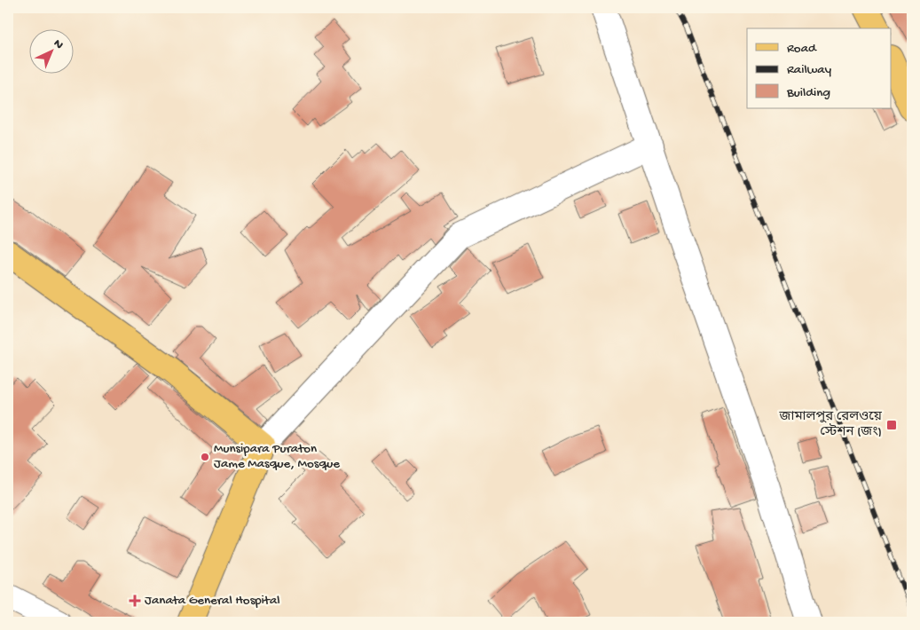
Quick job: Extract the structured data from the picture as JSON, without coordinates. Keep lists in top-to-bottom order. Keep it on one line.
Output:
{"places":{"transit":["জামালপুর রেলওয়ে স্টেশন (জং)"],"other":["Munsipara Puraton Jame Masque, Mosque"],"health":["Janata General Hospital"]},"legend":["Road","Railway","Building"],"north":"top right"}
